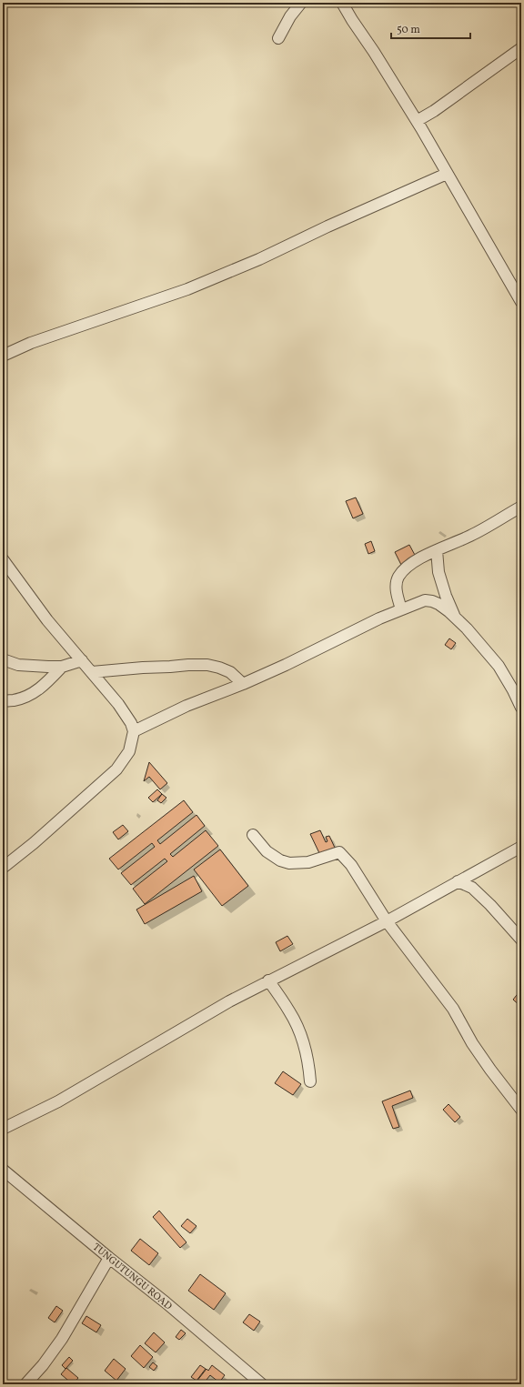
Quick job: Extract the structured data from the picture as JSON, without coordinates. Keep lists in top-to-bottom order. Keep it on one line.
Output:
{"streets":{"street":["TUNGUTUNGU ROAD"]},"scale_bar":"50 m"}
